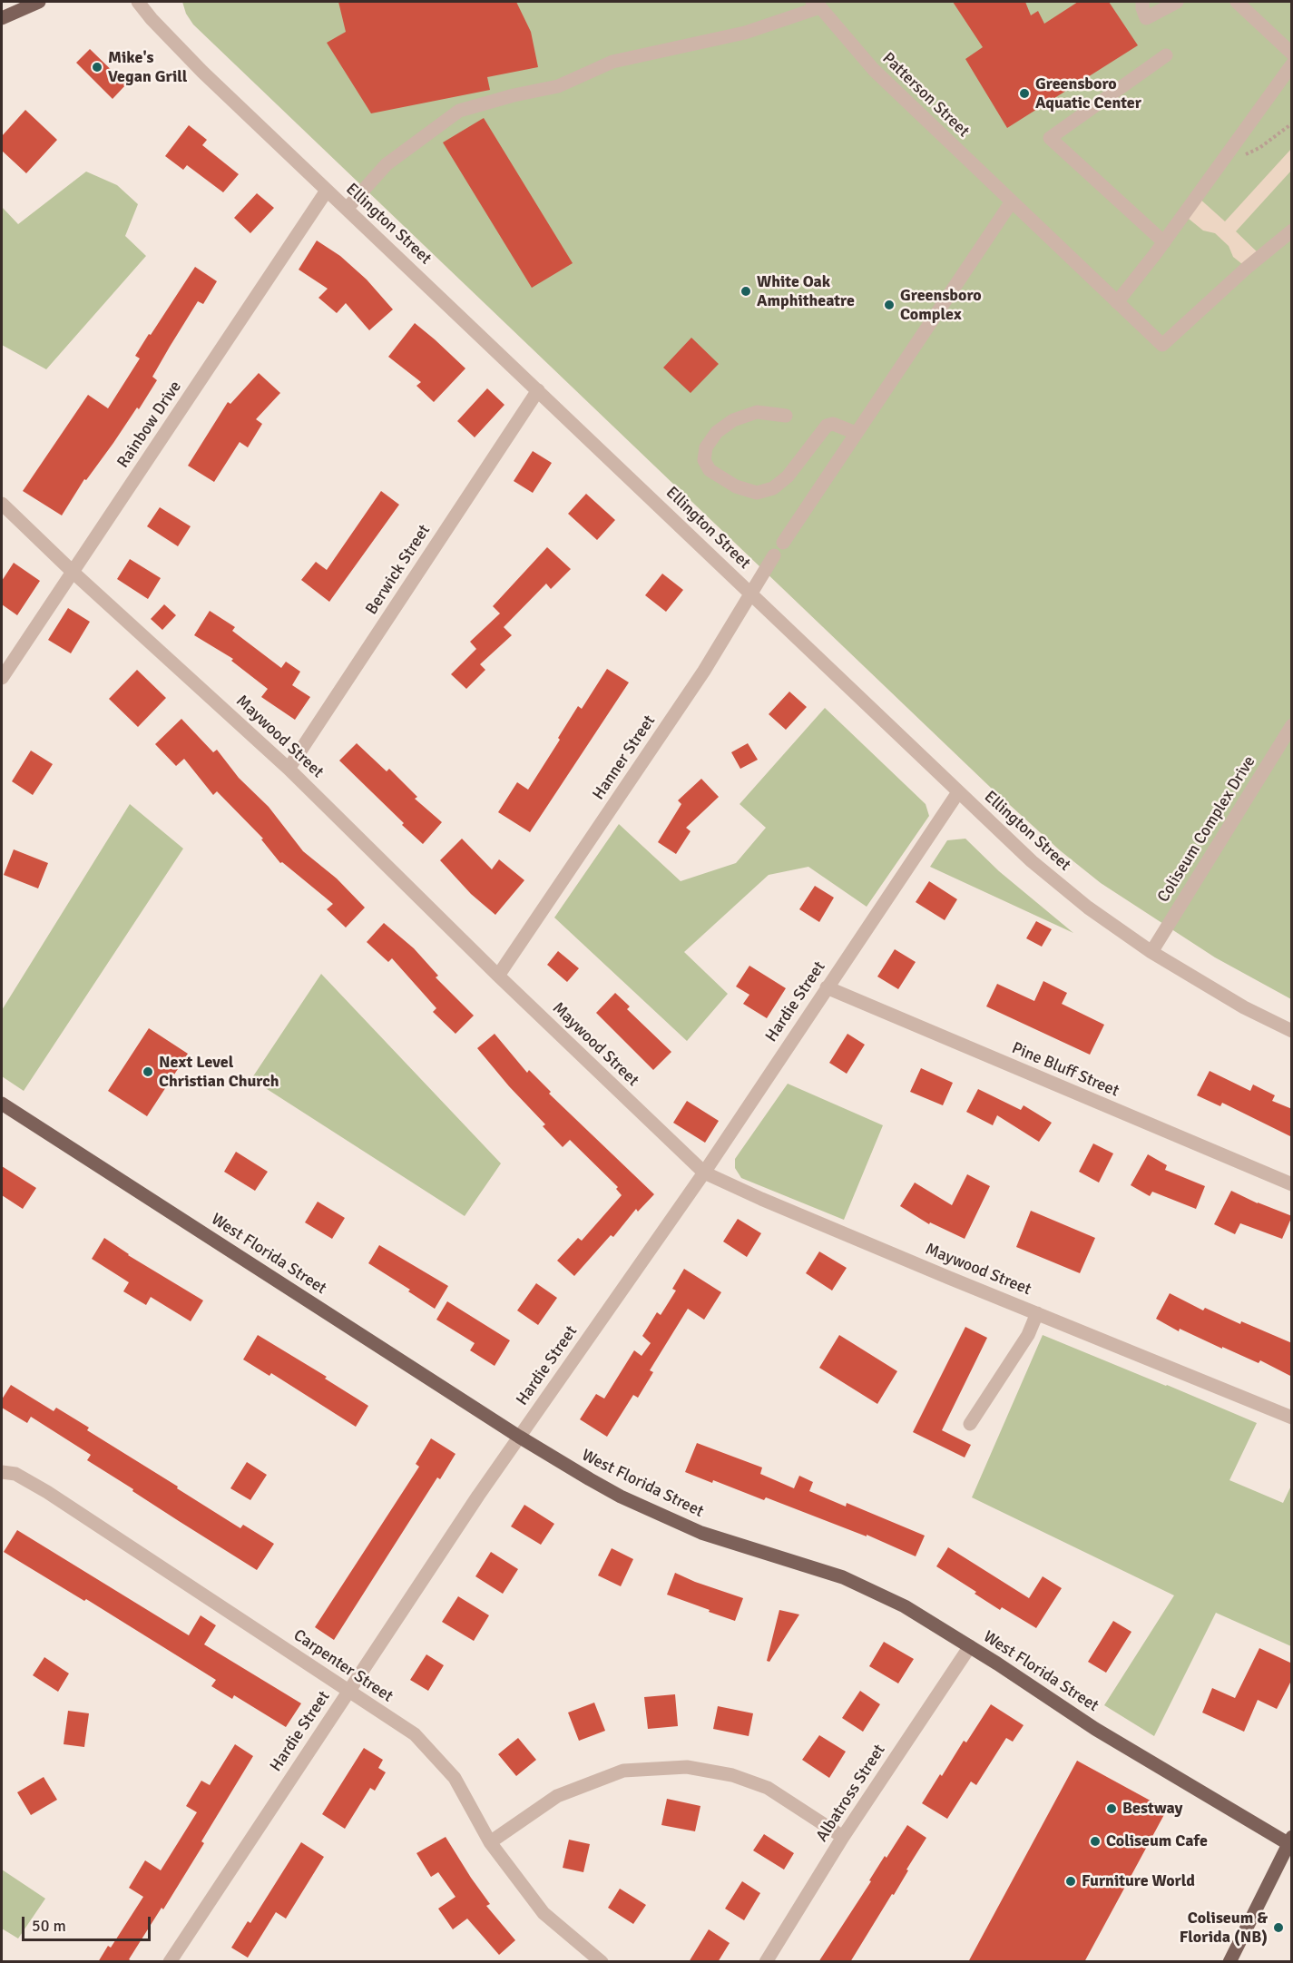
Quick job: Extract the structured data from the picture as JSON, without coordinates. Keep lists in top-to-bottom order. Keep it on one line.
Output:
{"streets":{"main road":["West Florida Street"],"street":["Patterson Street","Ellington Street","Rainbow Drive","Berwick Street","Maywood Street","Hanner Street","Coliseum Complex Drive","Hardie Street","Pine Bluff Street","Carpenter Street","Albatross Street"]},"crossings":[["Ellington Street","Rainbow Drive"],["Ellington Street","Berwick Street"],["Ellington Street","Hanner Street"],["Ellington Street","Coliseum Complex Drive"],["Ellington Street","Hardie Street"],["Rainbow Drive","Maywood Street"],["Berwick Street","Maywood Street"],["Maywood Street","Hanner Street"],["Maywood Street","Hardie Street"],["Hardie Street","Pine Bluff Street"],["Hardie Street","West Florida Street"],["Hardie Street","Carpenter Street"],["West Florida Street","Albatross Street"]],"places":["Mike's Vegan Grill","Greensboro Aquatic Center","White Oak Amphitheatre","Greensboro Complex","Next Level Christian Church","Bestway","Coliseum Cafe","Furniture World","Coliseum & Florida (NB)"],"scale_bar":"50 m"}
